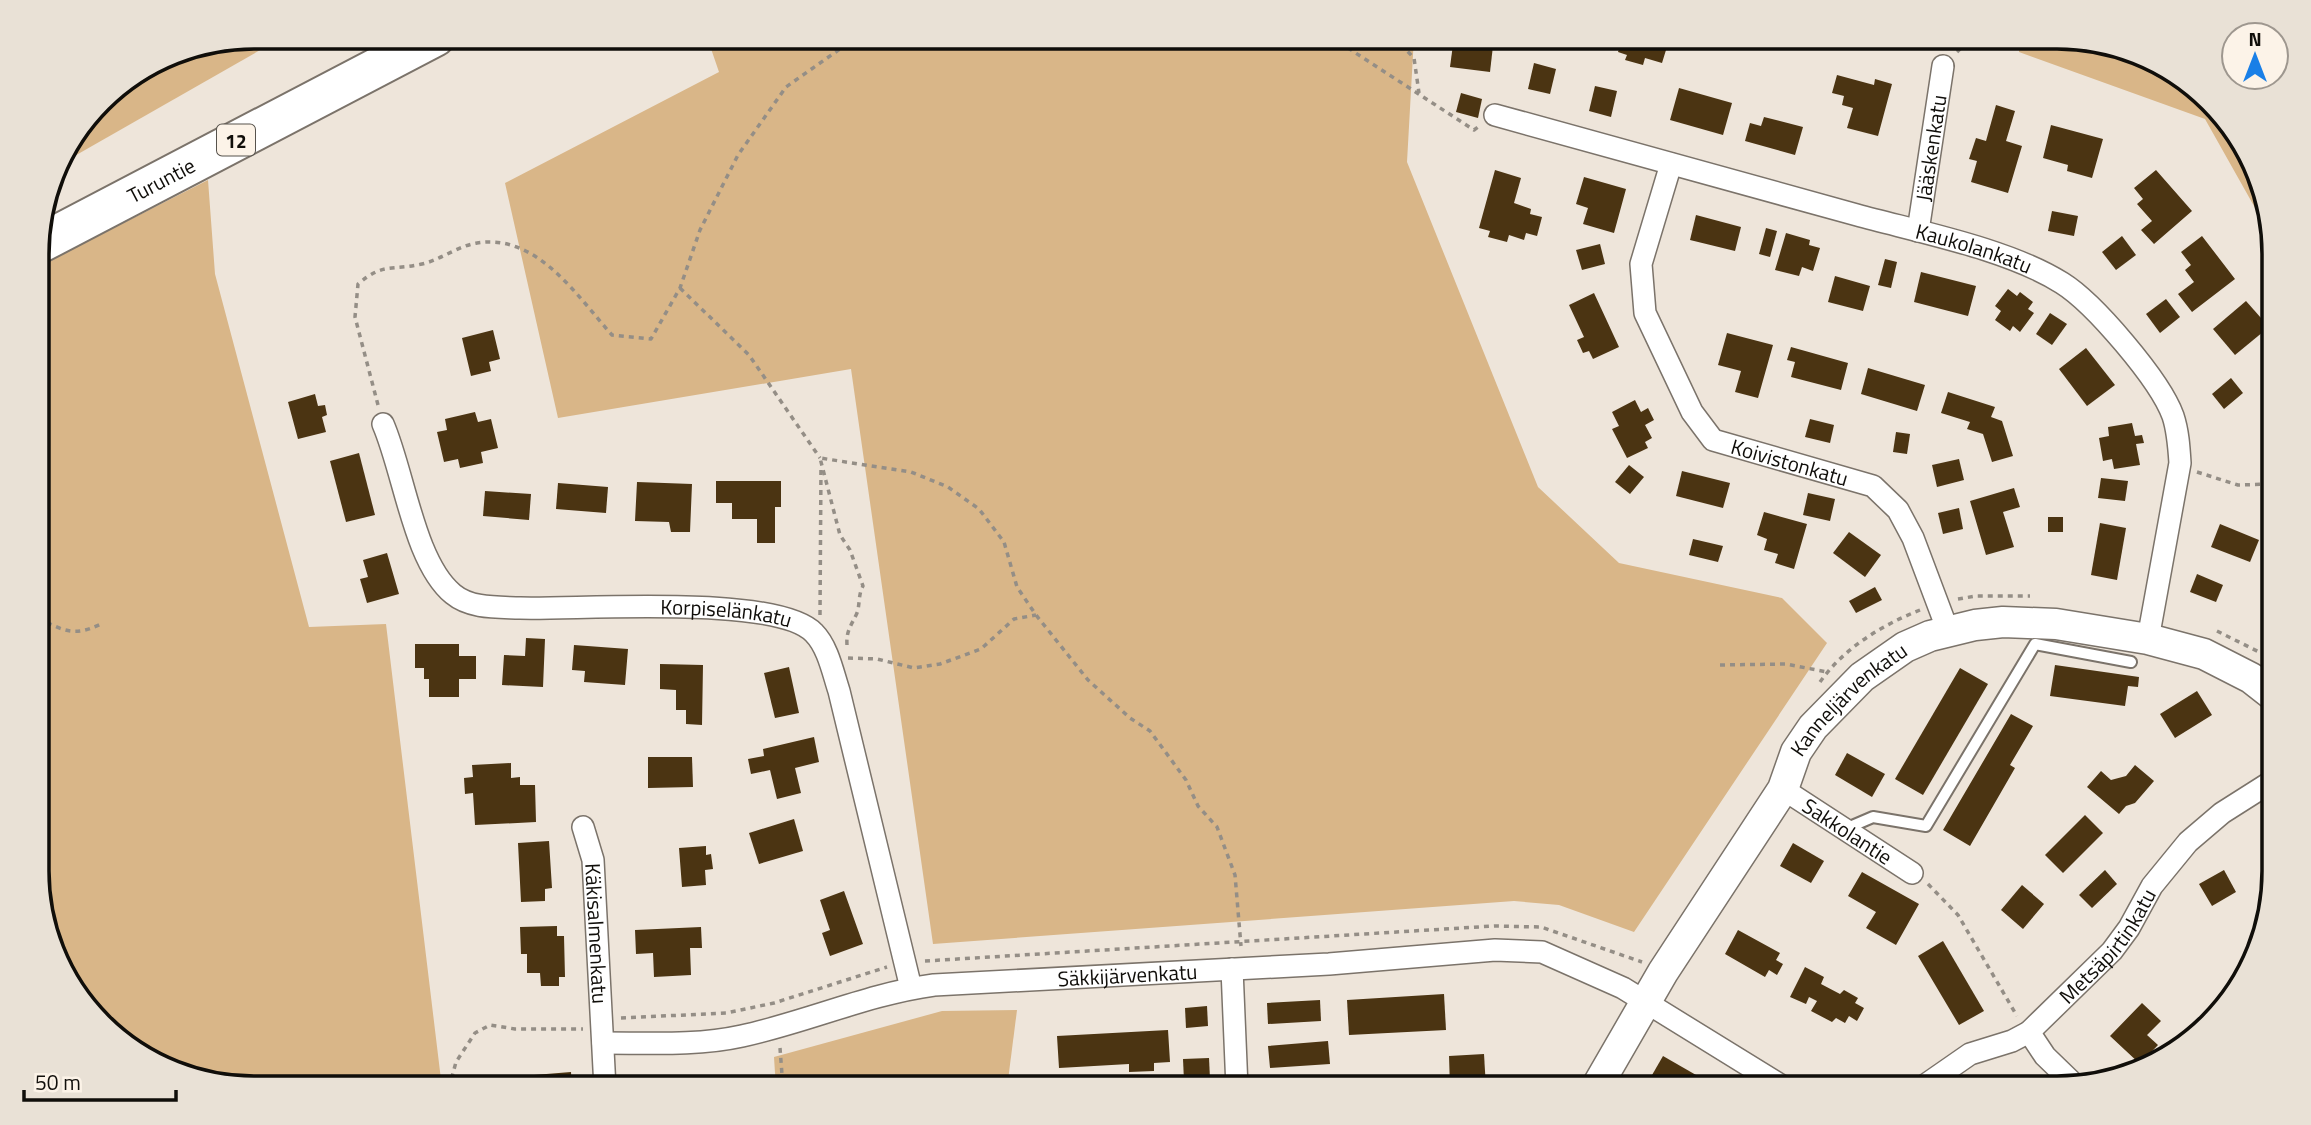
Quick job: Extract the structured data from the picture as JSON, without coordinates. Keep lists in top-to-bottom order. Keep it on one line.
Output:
{"streets":{"highway":["12","Turuntie"],"street":["Jääskenkatu","Kaukolankatu","Koivistonkatu","Korpiselänkatu","Kanneljärvenkatu","Sakkolantie","Käkisalmenkatu","Metsäpirtinkatu","Säkkijärvenkatu"]},"crossings":[["Jääskenkatu","Kaukolankatu"],["Kaukolankatu","Koivistonkatu"],["Kaukolankatu","Kanneljärvenkatu"],["Koivistonkatu","Kanneljärvenkatu"],["Korpiselänkatu","Säkkijärvenkatu"],["Kanneljärvenkatu","Sakkolantie"],["Kanneljärvenkatu","Säkkijärvenkatu"],["Käkisalmenkatu","Säkkijärvenkatu"]],"scale_bar":"50 m","north":"top"}
